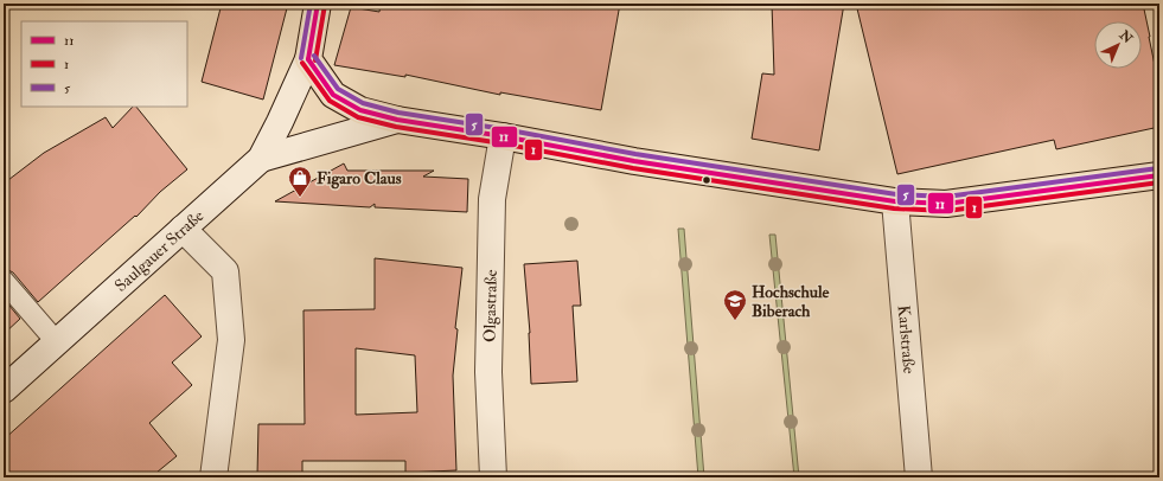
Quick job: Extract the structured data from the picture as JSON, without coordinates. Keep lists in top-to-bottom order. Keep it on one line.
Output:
{"streets":{"street":["Saulgauer Straße","Olgastraße","Karlstraße"]},"places":{"shop":["Figaro Claus"],"school or university":["Hochschule Biberach"]},"lines":["transit line 11","transit line 5","transit line 1"],"legend":["11","1","5"],"north":"top right"}
